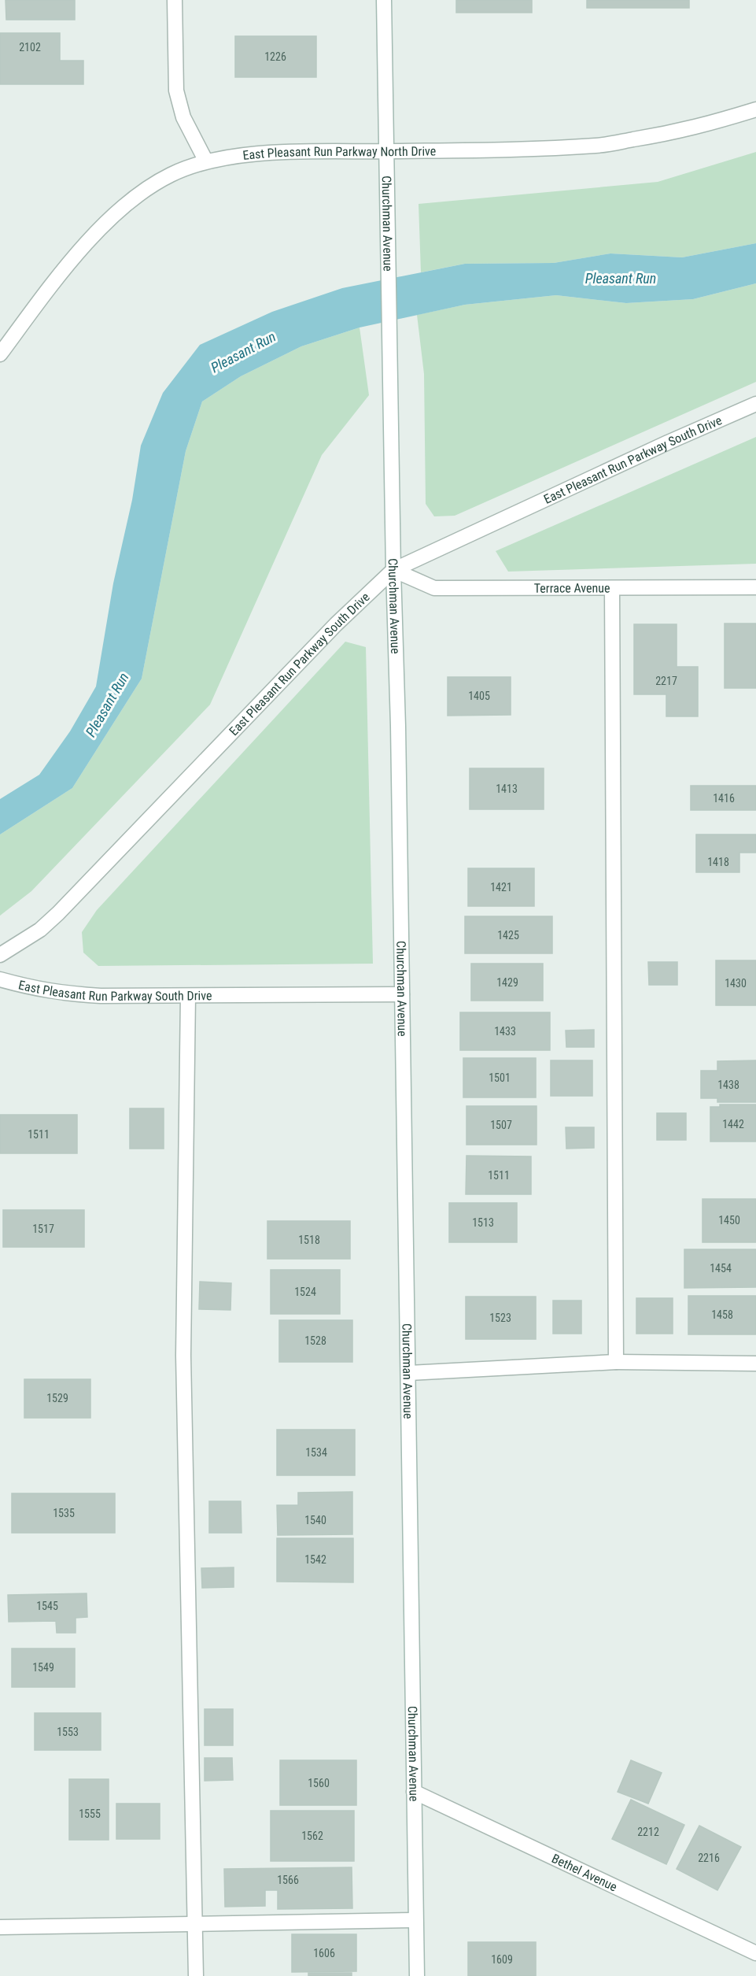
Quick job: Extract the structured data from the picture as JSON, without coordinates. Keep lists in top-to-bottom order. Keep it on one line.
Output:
{"streets":{"street":["East Pleasant Run Parkway North Drive","Churchman Avenue","East Pleasant Run Parkway South Drive","Terrace Avenue","Bethel Avenue"]},"crossings":[["East Pleasant Run Parkway North Drive","Churchman Avenue"],["Churchman Avenue","East Pleasant Run Parkway South Drive"],["Churchman Avenue","Terrace Avenue"],["Churchman Avenue","Bethel Avenue"],["East Pleasant Run Parkway South Drive","Terrace Avenue"]],"water":["Pleasant Run"],"house_numbers":["2102","1226","2217","1405","1413","1416","1418","1421","1425","1429","1430","1433","1501","1438","1442","1507","1511","1511","1450","1513","1517","1518","1454","1524","1458","1523","1528","1529","1534","1535","1540","1542","1545","1549","1553","1560","1555","2212","1562","2216","1566","1606","1609"]}
